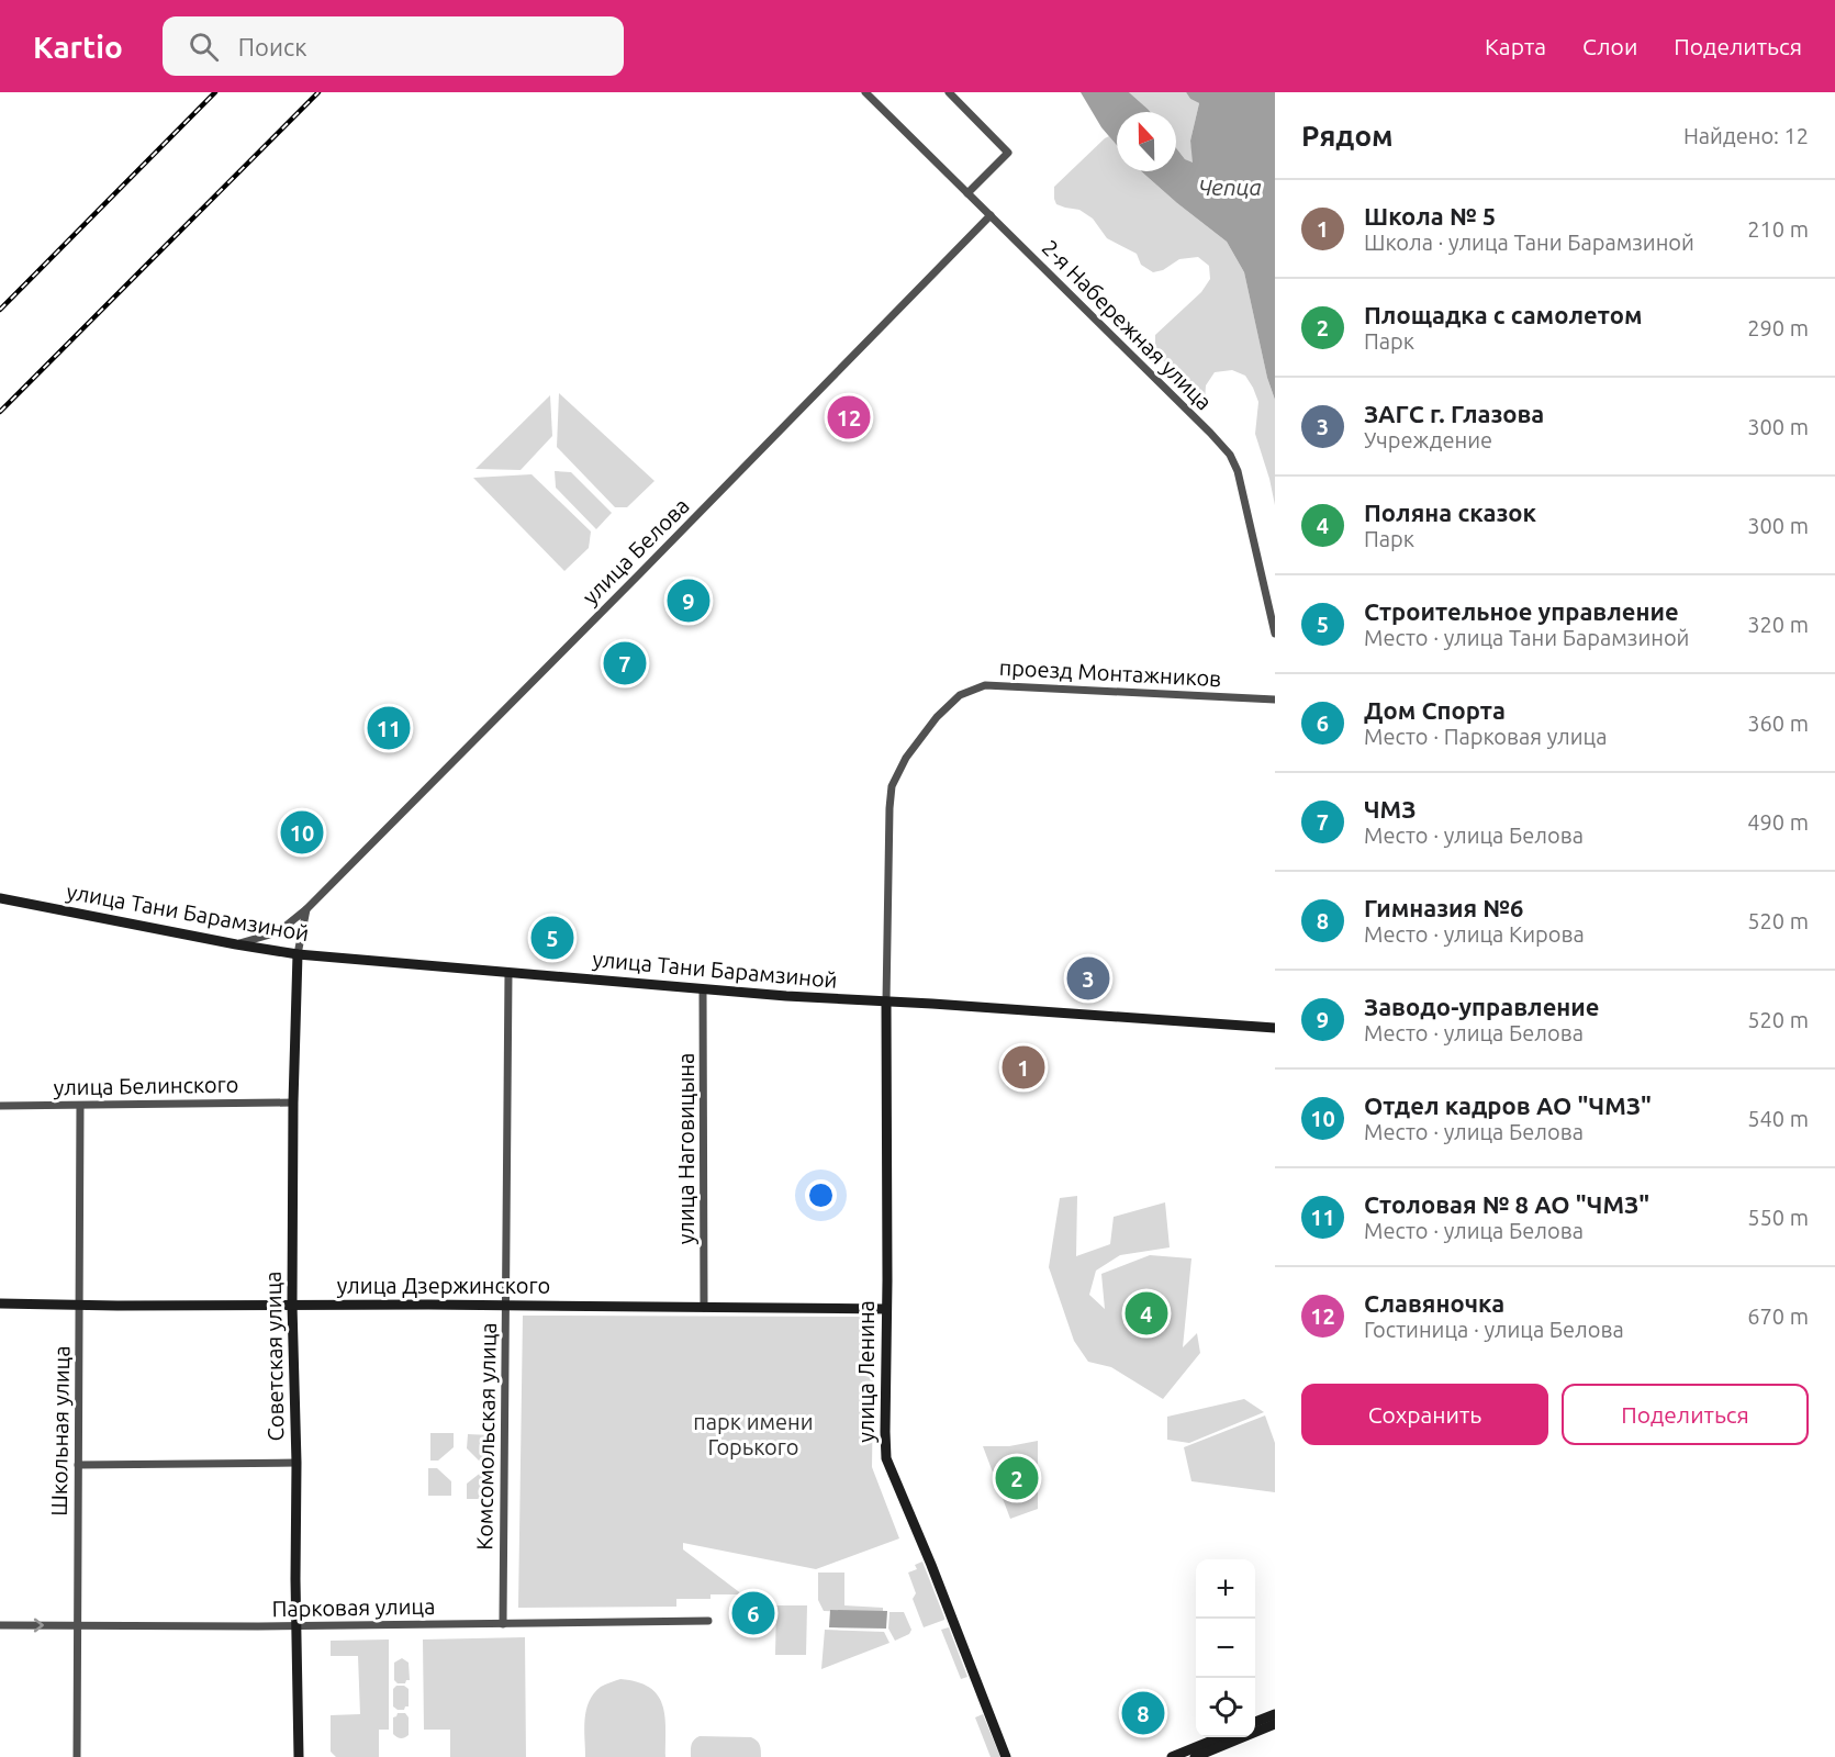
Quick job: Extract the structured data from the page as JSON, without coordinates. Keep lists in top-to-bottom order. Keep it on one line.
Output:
{"streets":{"street":["2-я Набережная улица","улица Белова","проезд Монтажников","улица Тани Барамзиной","улица Белинского","улица Наговицына","улица Дзержинского","Советская улица","улица Ленина","Школьная улица","Комсомольская улица","Парковая улица"]},"crossings":[["2-я Набережная улица","улица Белова"],["улица Белова","улица Тани Барамзиной"],["проезд Монтажников","улица Тани Барамзиной"],["проезд Монтажников","улица Ленина"],["улица Тани Барамзиной","улица Наговицына"],["улица Тани Барамзиной","Советская улица"],["улица Тани Барамзиной","улица Ленина"],["улица Тани Барамзиной","Комсомольская улица"],["улица Белинского","Советская улица"],["улица Белинского","Школьная улица"],["улица Наговицына","улица Дзержинского"],["улица Дзержинского","Советская улица"],["улица Дзержинского","улица Ленина"],["улица Дзержинского","Школьная улица"],["улица Дзержинского","Комсомольская улица"],["Советская улица","Парковая улица"],["Школьная улица","Парковая улица"],["Комсомольская улица","Парковая улица"]],"water":["Чепца"],"parks":["парк имени Горького"],"north":"top","page":{"header":"Kartio","search":"Поиск","nav":["Карта","Слои","Поделиться"],"heading":["Рядом","Найдено: 12"],"list":[{"mark":"1","name":"Школа № 5","note":"Школа · улица Тани Барамзиной","value":"210 m"},{"mark":"2","name":"Площадка с самолетом","note":"Парк","value":"290 m"},{"mark":"3","name":"ЗАГС г. Глазова","note":"Учреждение","value":"300 m"},{"mark":"4","name":"Поляна сказок","note":"Парк","value":"300 m"},{"mark":"5","name":"Строительное управление","note":"Место · улица Тани Барамзиной","value":"320 m"},{"mark":"6","name":"Дом Спорта","note":"Место · Парковая улица","value":"360 m"},{"mark":"7","name":"ЧМЗ","note":"Место · улица Белова","value":"490 m"},{"mark":"8","name":"Гимназия №6","note":"Место · улица Кирова","value":"520 m"},{"mark":"9","name":"Заводо-управление","note":"Место · улица Белова","value":"520 m"},{"mark":"10","name":"Отдел кадров АО \"ЧМЗ\"","note":"Место · улица Белова","value":"540 m"},{"mark":"11","name":"Столовая № 8 АО \"ЧМЗ\"","note":"Место · улица Белова","value":"550 m"},{"mark":"12","name":"Славяночка","note":"Гостиница · улица Белова","value":"670 m"}],"pins":["12","9","7","11","10","5","3","1","4","2","6","8"],"buttons":["Сохранить","Поделиться"],"map_buttons":["+","−"]}}
